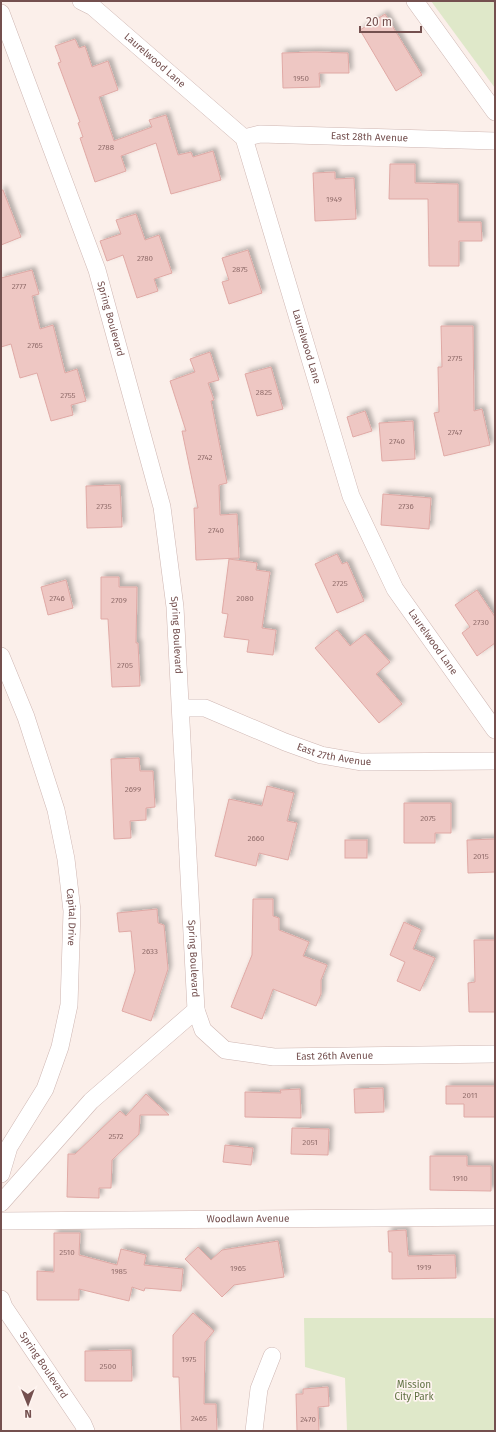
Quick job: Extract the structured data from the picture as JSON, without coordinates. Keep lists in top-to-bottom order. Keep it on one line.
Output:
{"streets":{"street":["Laurelwood Lane","East 28th Avenue","Spring Boulevard","East 27th Avenue","Capital Drive","East 26th Avenue","Woodlawn Avenue"]},"crossings":[["Laurelwood Lane","East 28th Avenue"],["Spring Boulevard","East 27th Avenue"],["Spring Boulevard","East 26th Avenue"]],"parks":["Mission City Park"],"house_numbers":["1950","2788","1949","2780","2875","2777","2765","2775","2825","2755","2747","2740","2742","2735","2736","2740","2725","2746","2080","2709","2730","2705","2699","2075","2660","2015","2633","2011","2572","2051","1910","2510","1919","1965","1985","1975","2500","2465","2470"],"scale_bar":"20 m","north":"bottom"}
